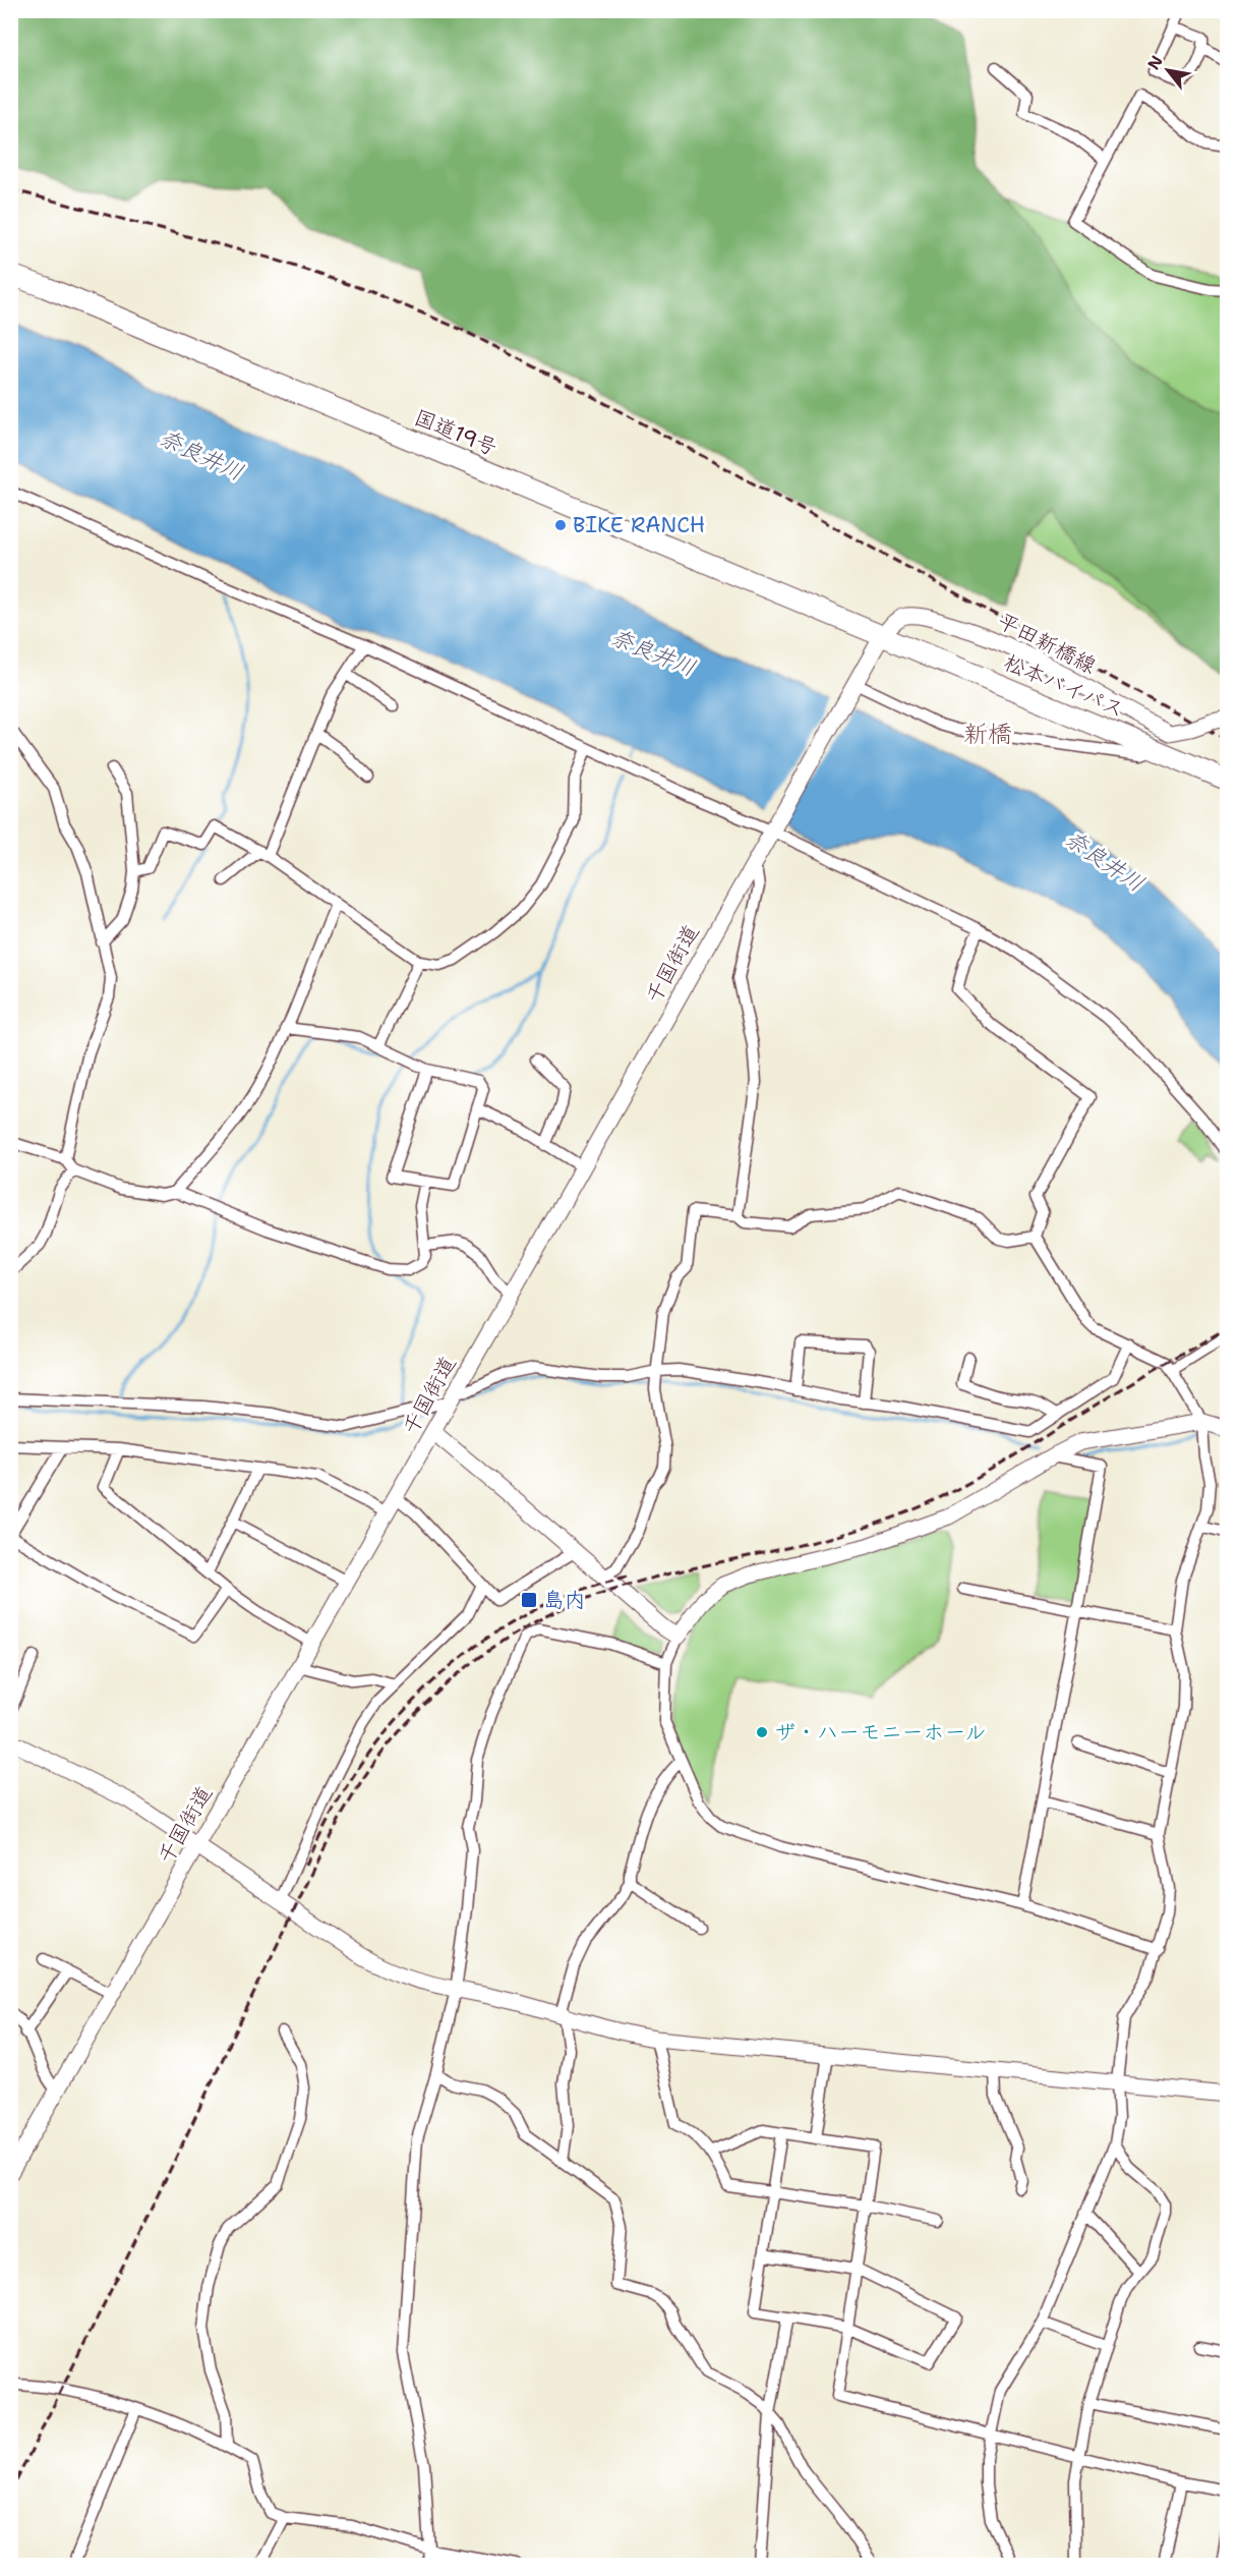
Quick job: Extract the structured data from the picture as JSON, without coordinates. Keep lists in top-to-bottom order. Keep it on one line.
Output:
{"streets":{"highway":["国道19号","松本バイパス"],"street":["平田新橋線","千国街道"]},"crossings":[["国道19号","平田新橋線"],["国道19号","松本バイパス"],["国道19号","千国街道"],["平田新橋線","松本バイパス"],["平田新橋線","千国街道"],["松本バイパス","千国街道"]],"districts":["新橋"],"water":["奈良井川"],"places":{"other":["BIKE RANCH","ザ・ハーモニーホール"],"transit":["島内"]},"north":"top left"}
